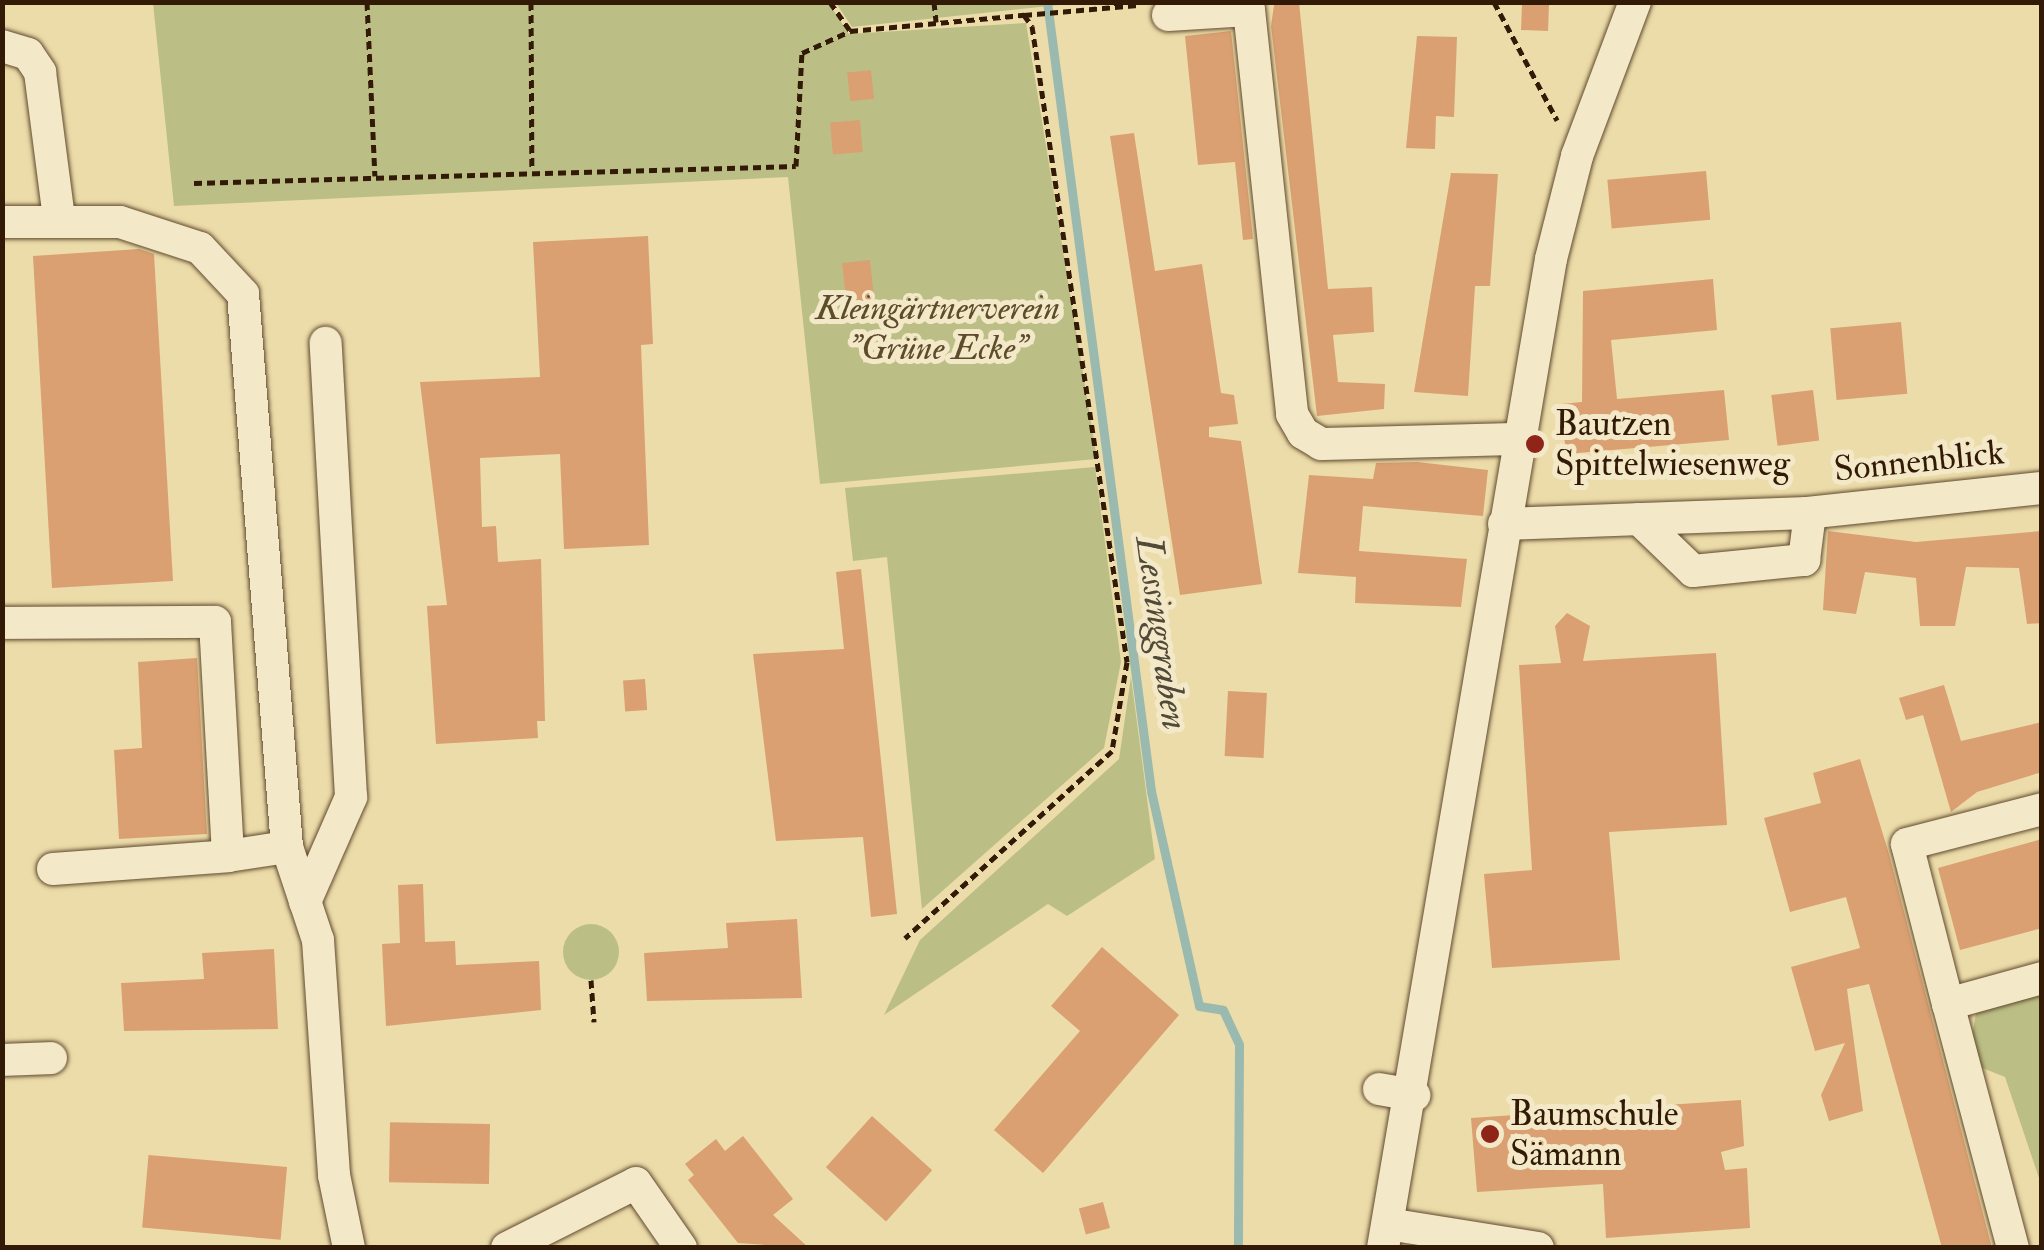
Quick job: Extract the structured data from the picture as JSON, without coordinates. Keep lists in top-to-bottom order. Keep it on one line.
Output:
{"streets":{"street":["Sonnenblick"]},"water":["Lessinggraben"],"parks":["Kleingärtnerverein \"Grüne Ecke\""],"places":["Bautzen Spittelwiesenweg","Baumschule Sämann"]}
